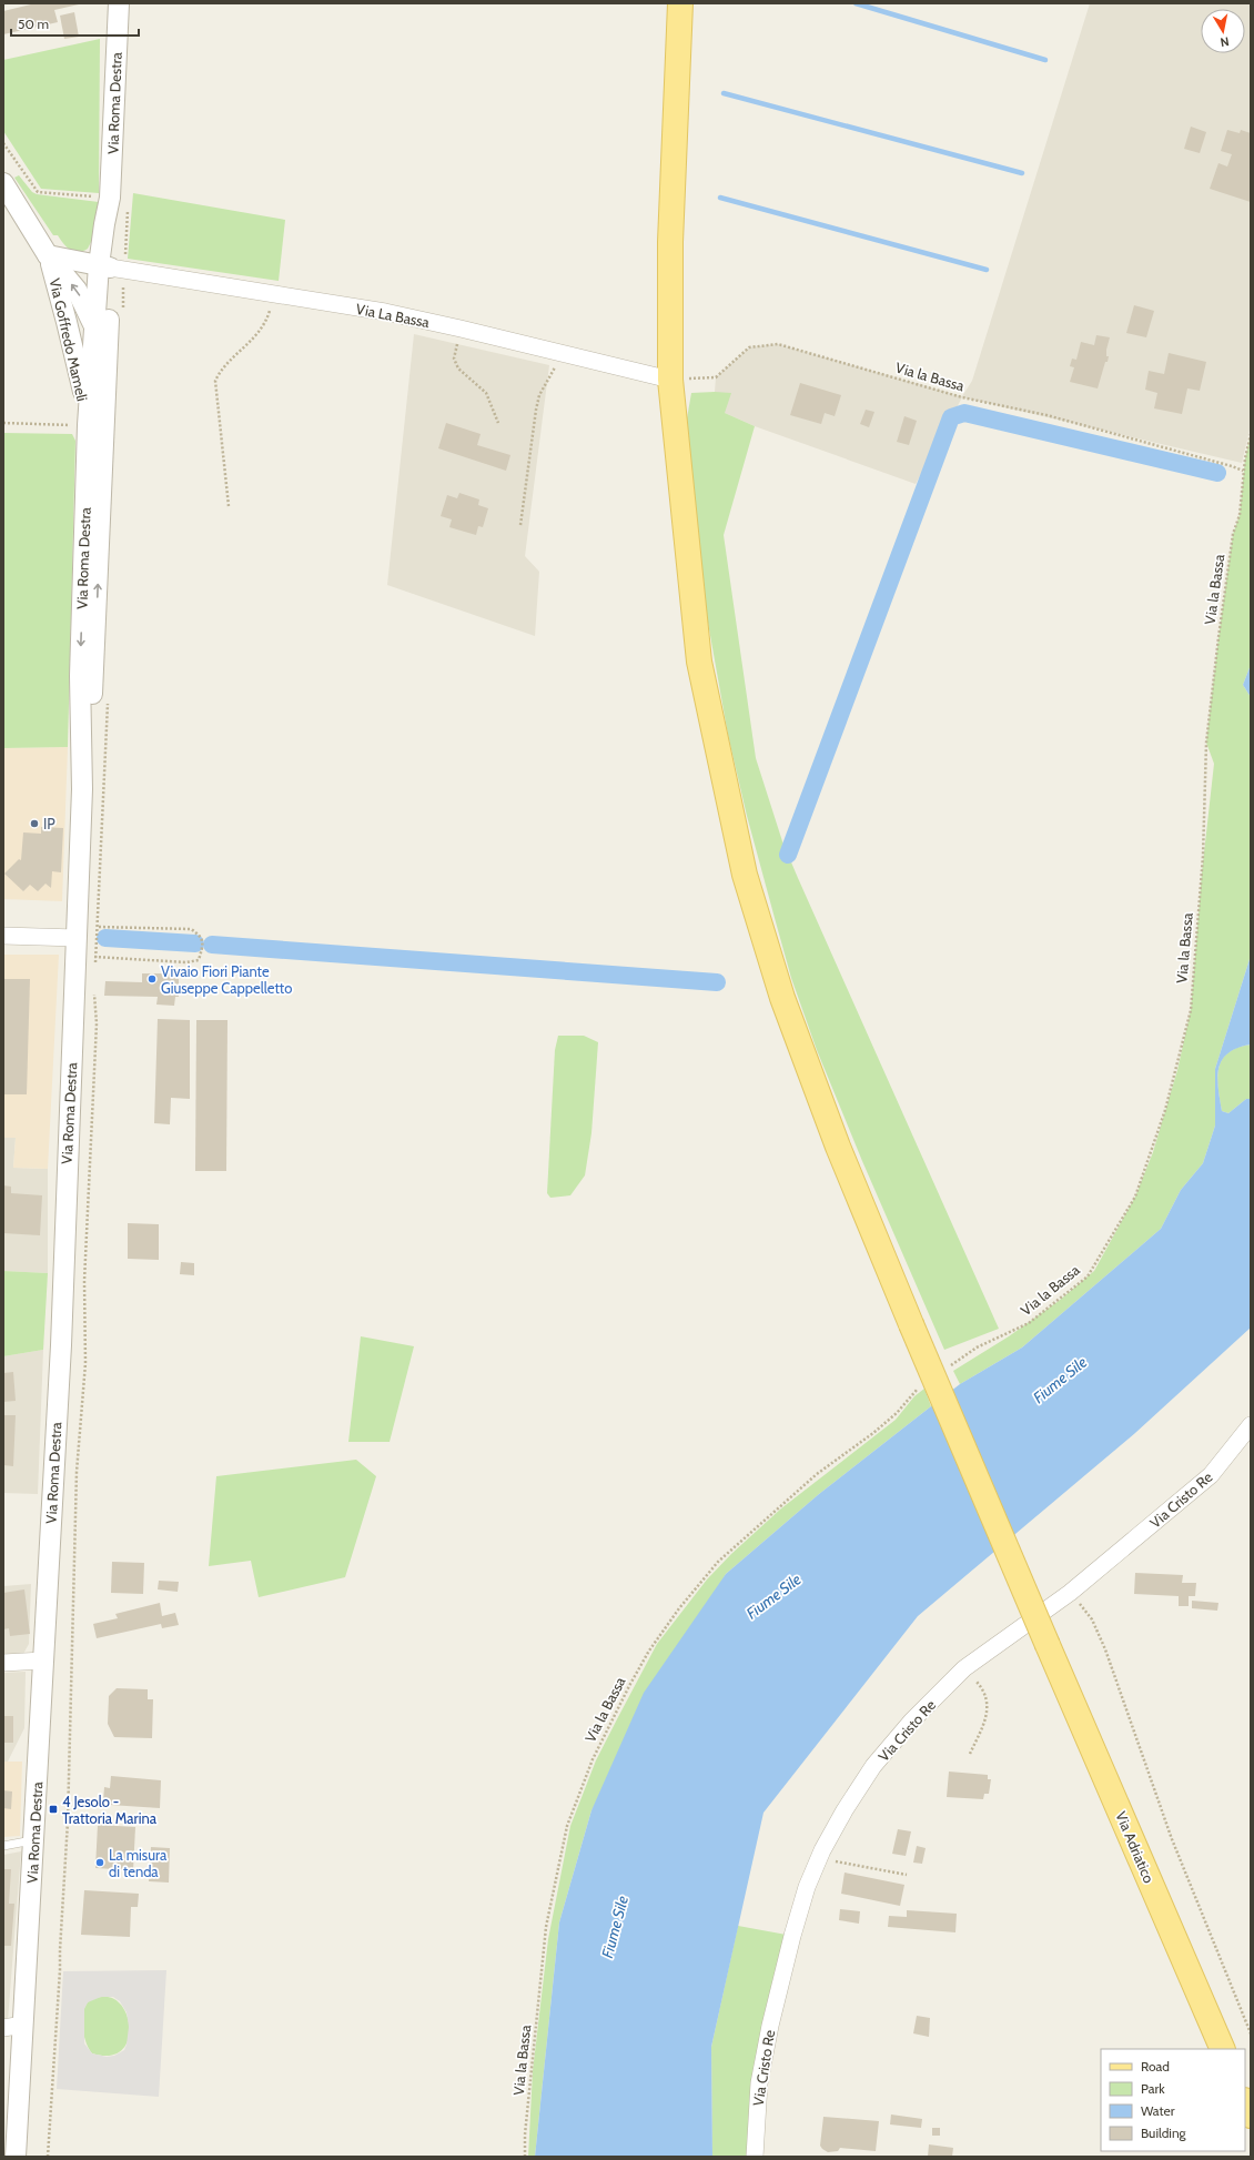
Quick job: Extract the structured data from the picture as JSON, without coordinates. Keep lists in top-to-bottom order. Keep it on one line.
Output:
{"streets":{"main road":["Via Adriatico"],"street":["Via Roma Destra","Via La Bassa","Via Goffredo Mameli","Via Cristo Re"],"path":["Via la Bassa"]},"crossings":[["Via Roma Destra","Via La Bassa"],["Via Roma Destra","Via Goffredo Mameli"],["Via La Bassa","Via Goffredo Mameli"],["Via La Bassa","Via la Bassa"],["Via La Bassa","Via Adriatico"],["Via la Bassa","Via Adriatico"]],"water":["Fiume Sile"],"places":{"other":["IP","Vivaio Fiori Piante Giuseppe Cappelletto","La misura di tenda"],"transit":["4 Jesolo - Trattoria Marina"]},"legend":["Road","Park","Water","Building"],"scale_bar":"50 m","north":"bottom"}
